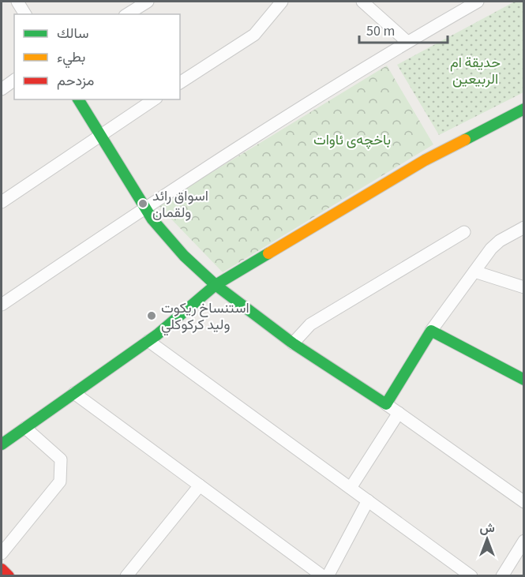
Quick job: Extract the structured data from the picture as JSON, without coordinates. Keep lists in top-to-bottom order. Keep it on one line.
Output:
{"parks":["حديقة ام الربيعين","باخچەی ئاوات"],"places":["اسواق رائد ولقمان","استنساخ ريكوت وليد كركوكلي"],"legend":["سالك","بطيء","مزدحم"],"scale_bar":"50 m","north":"top"}
